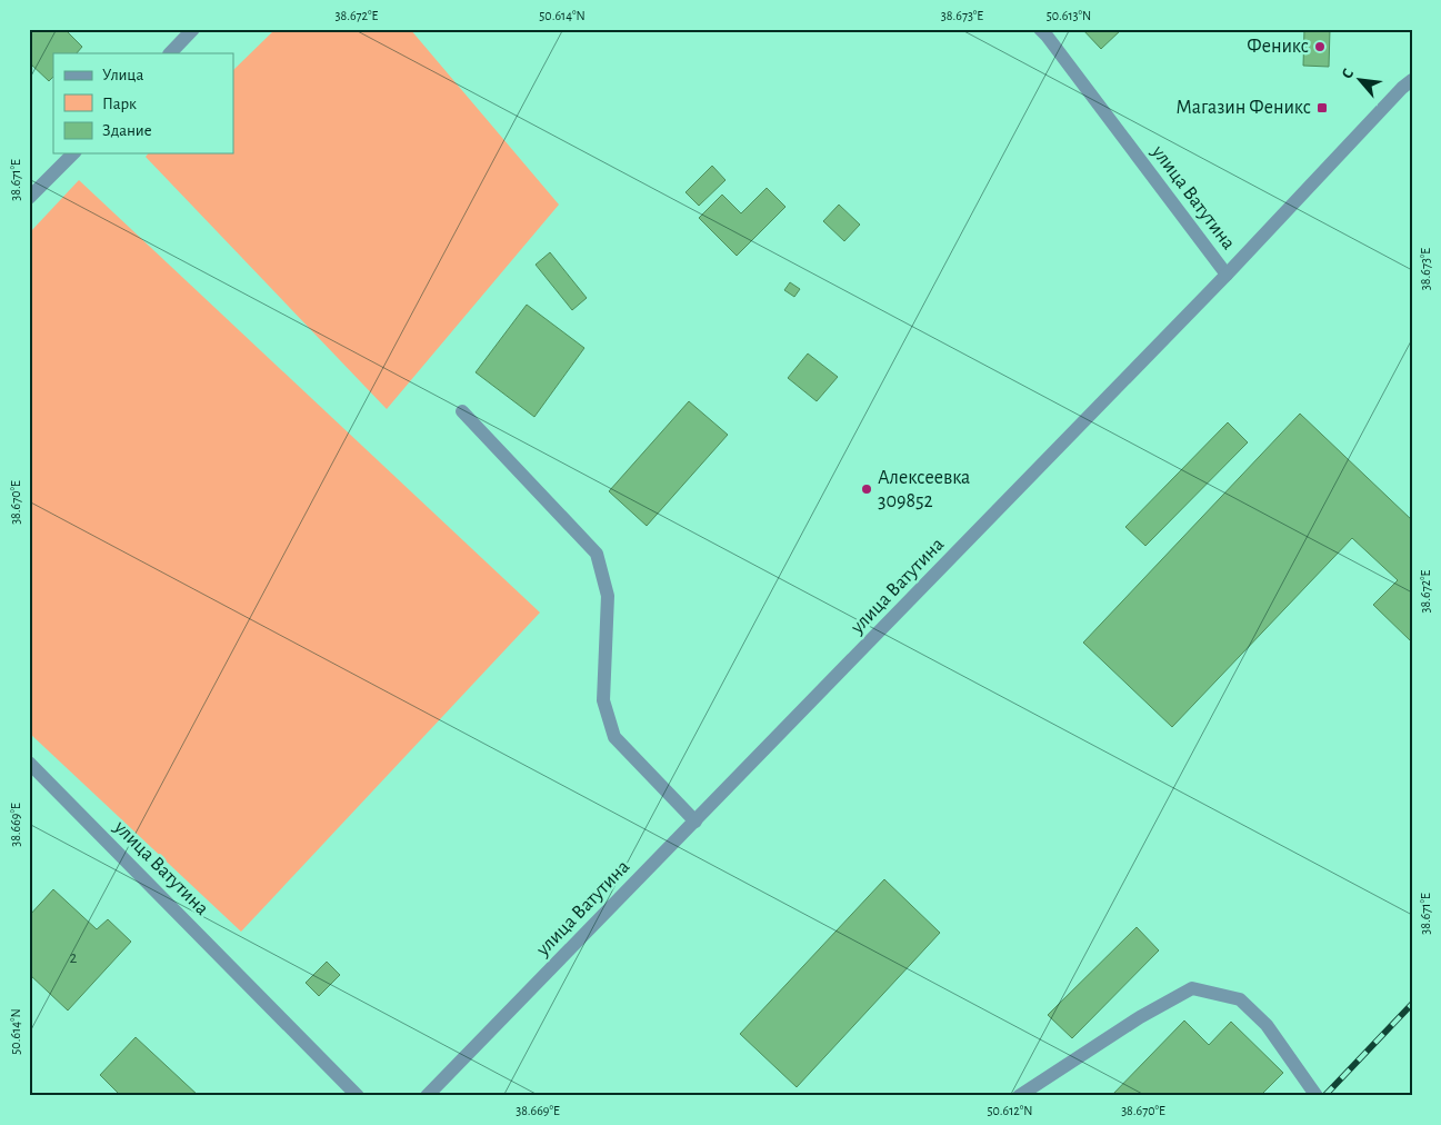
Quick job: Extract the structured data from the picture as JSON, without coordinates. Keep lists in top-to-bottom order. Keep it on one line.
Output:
{"streets":{"street":["улица Ватутина"]},"places":{"other":["Феникс","Алексеевка 309852"],"transit":["Магазин Феникс"]},"house_numbers":["2"],"legend":["Улица","Парк","Здание"],"north":"top left","coordinates":["38.672°E","50.614°N","38.673°E","50.613°N","38.671°E","38.670°E","38.669°E","50.612°N"]}
